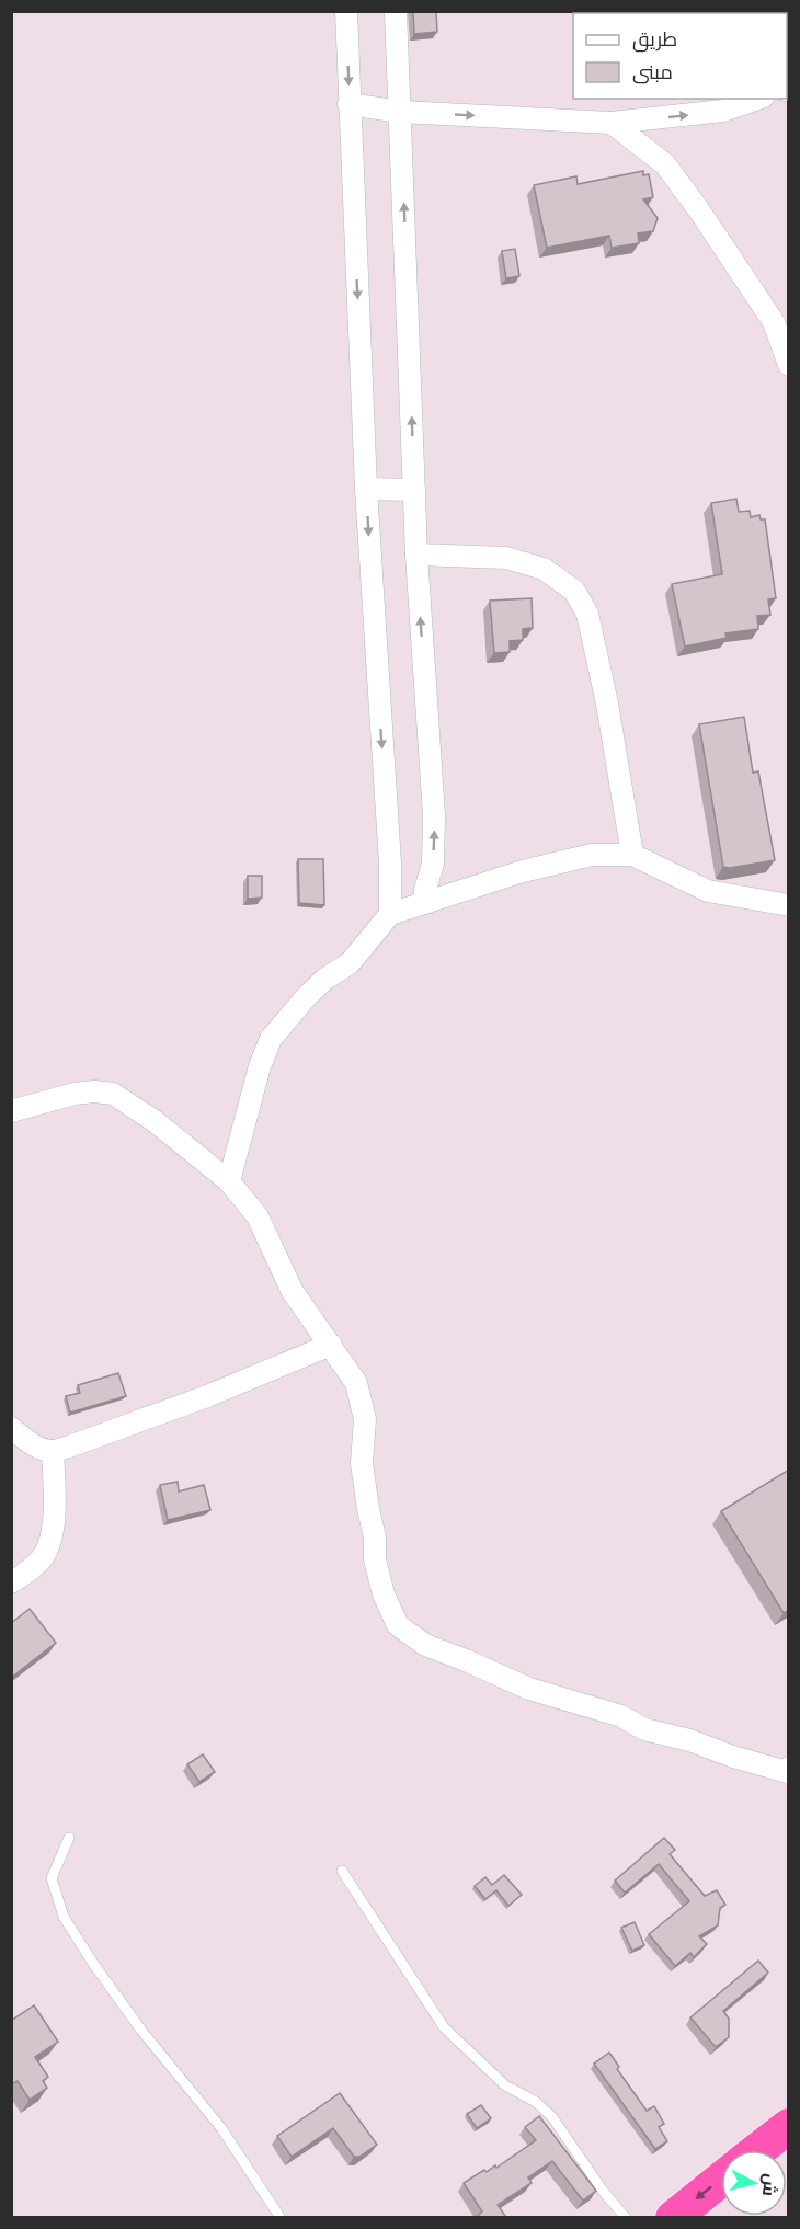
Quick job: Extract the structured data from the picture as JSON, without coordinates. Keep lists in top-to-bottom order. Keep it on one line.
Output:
{"legend":["طريق","مبنى"],"north":"right"}
